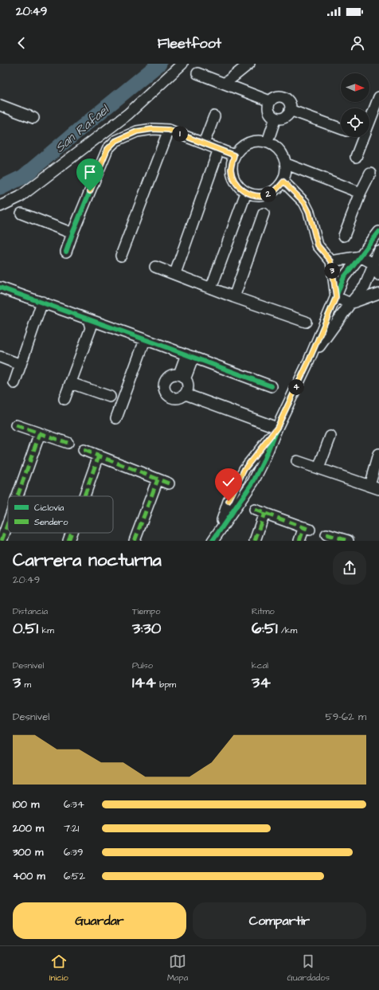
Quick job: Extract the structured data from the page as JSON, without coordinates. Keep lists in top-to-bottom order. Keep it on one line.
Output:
{"water":["San Rafael"],"legend":["Ciclovía","Sendero"],"north":"right","page":{"status":"20:49","header":"Fleetfoot","pins":["1","2","3","4"],"heading":["Carrera nocturna","20:49"],"stats":[["Distancia","0.51 km"],["Tiempo","3:30"],["Ritmo","6:51 /km"],["Desnivel","3 m"],["Pulso","144 bpm"],["kcal","34"]],"chart":["Desnivel","59–62 m"],"list":[{"name":"100 m","note":"6:34"},{"name":"200 m","note":"7:21"},{"name":"300 m","note":"6:39"},{"name":"400 m","note":"6:52"}],"buttons":["Guardar","Compartir"],"tabs":["Inicio","Mapa","Guardados"]}}
